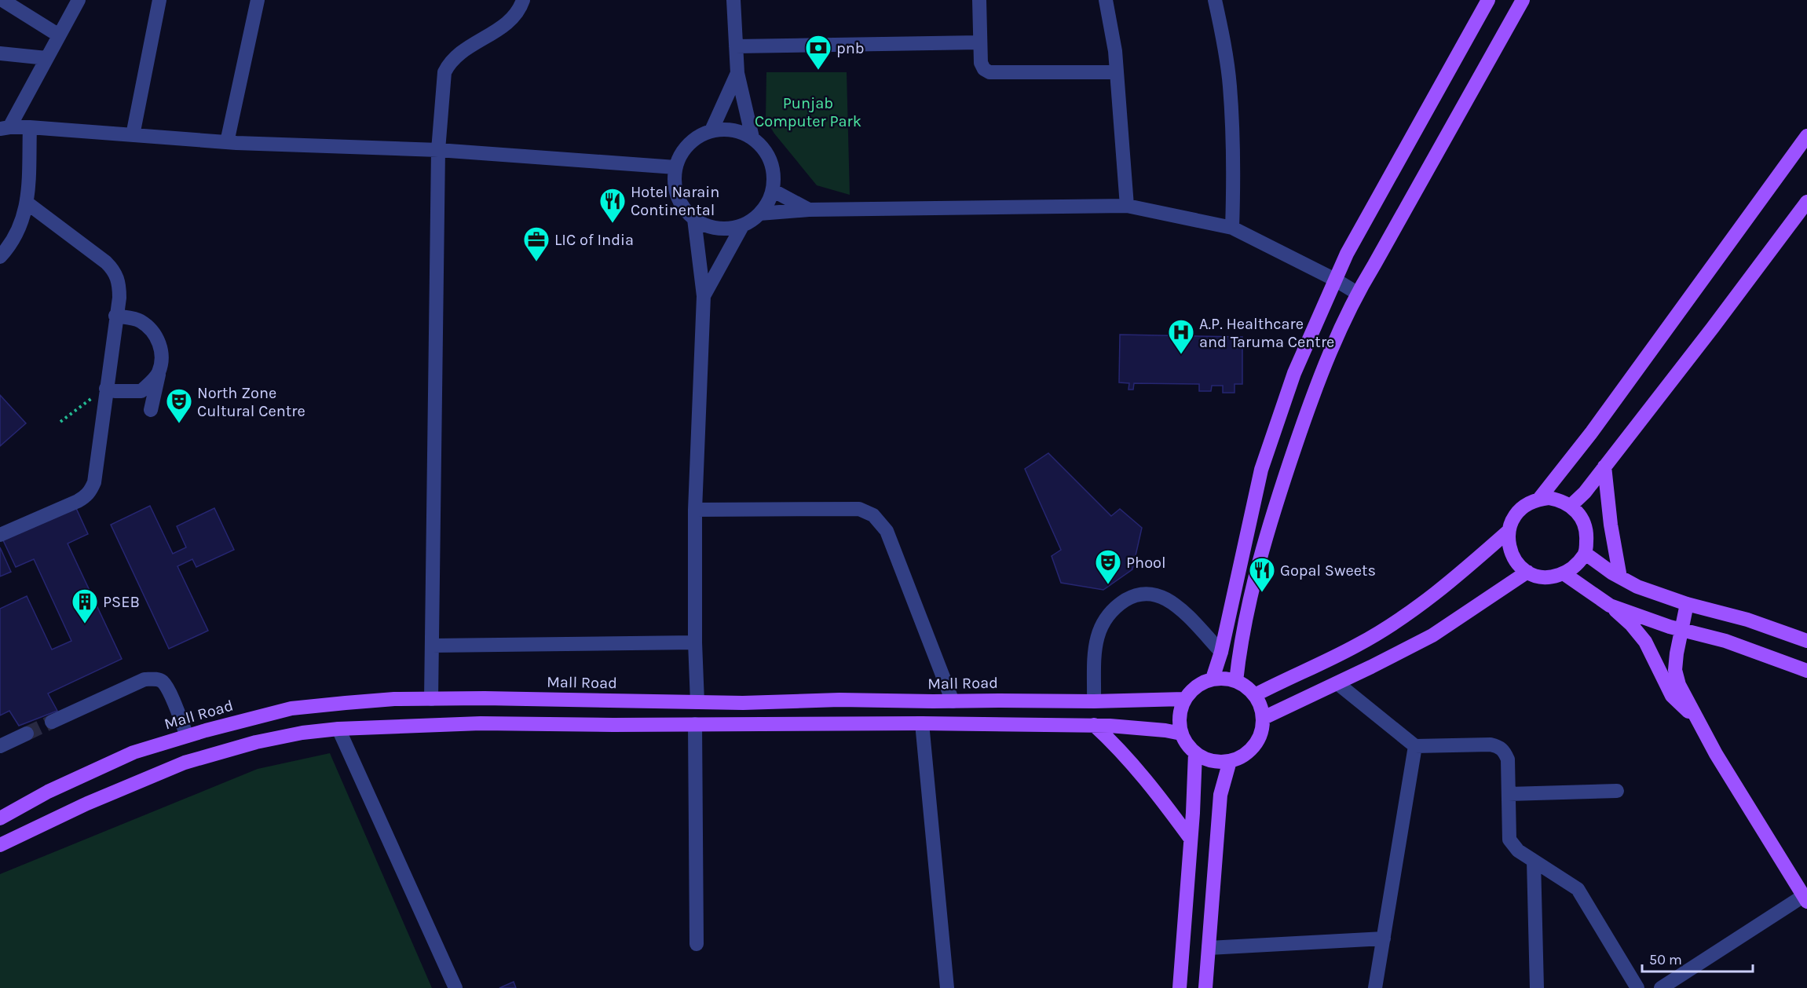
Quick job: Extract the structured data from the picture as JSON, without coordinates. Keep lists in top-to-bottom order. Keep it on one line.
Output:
{"streets":{"main road":["Mall Road"]},"parks":["Punjab Computer Park"],"places":{"bank":["pnb"],"restaurant":["Hotel Narain Continental","Gopal Sweets"],"office":["LIC of India"],"hospital":["A.P. Healthcare and Taruma Centre"],"theatre":["North Zone Cultural Centre","Phool"],"building":["PSEB"]},"scale_bar":"50 m"}
